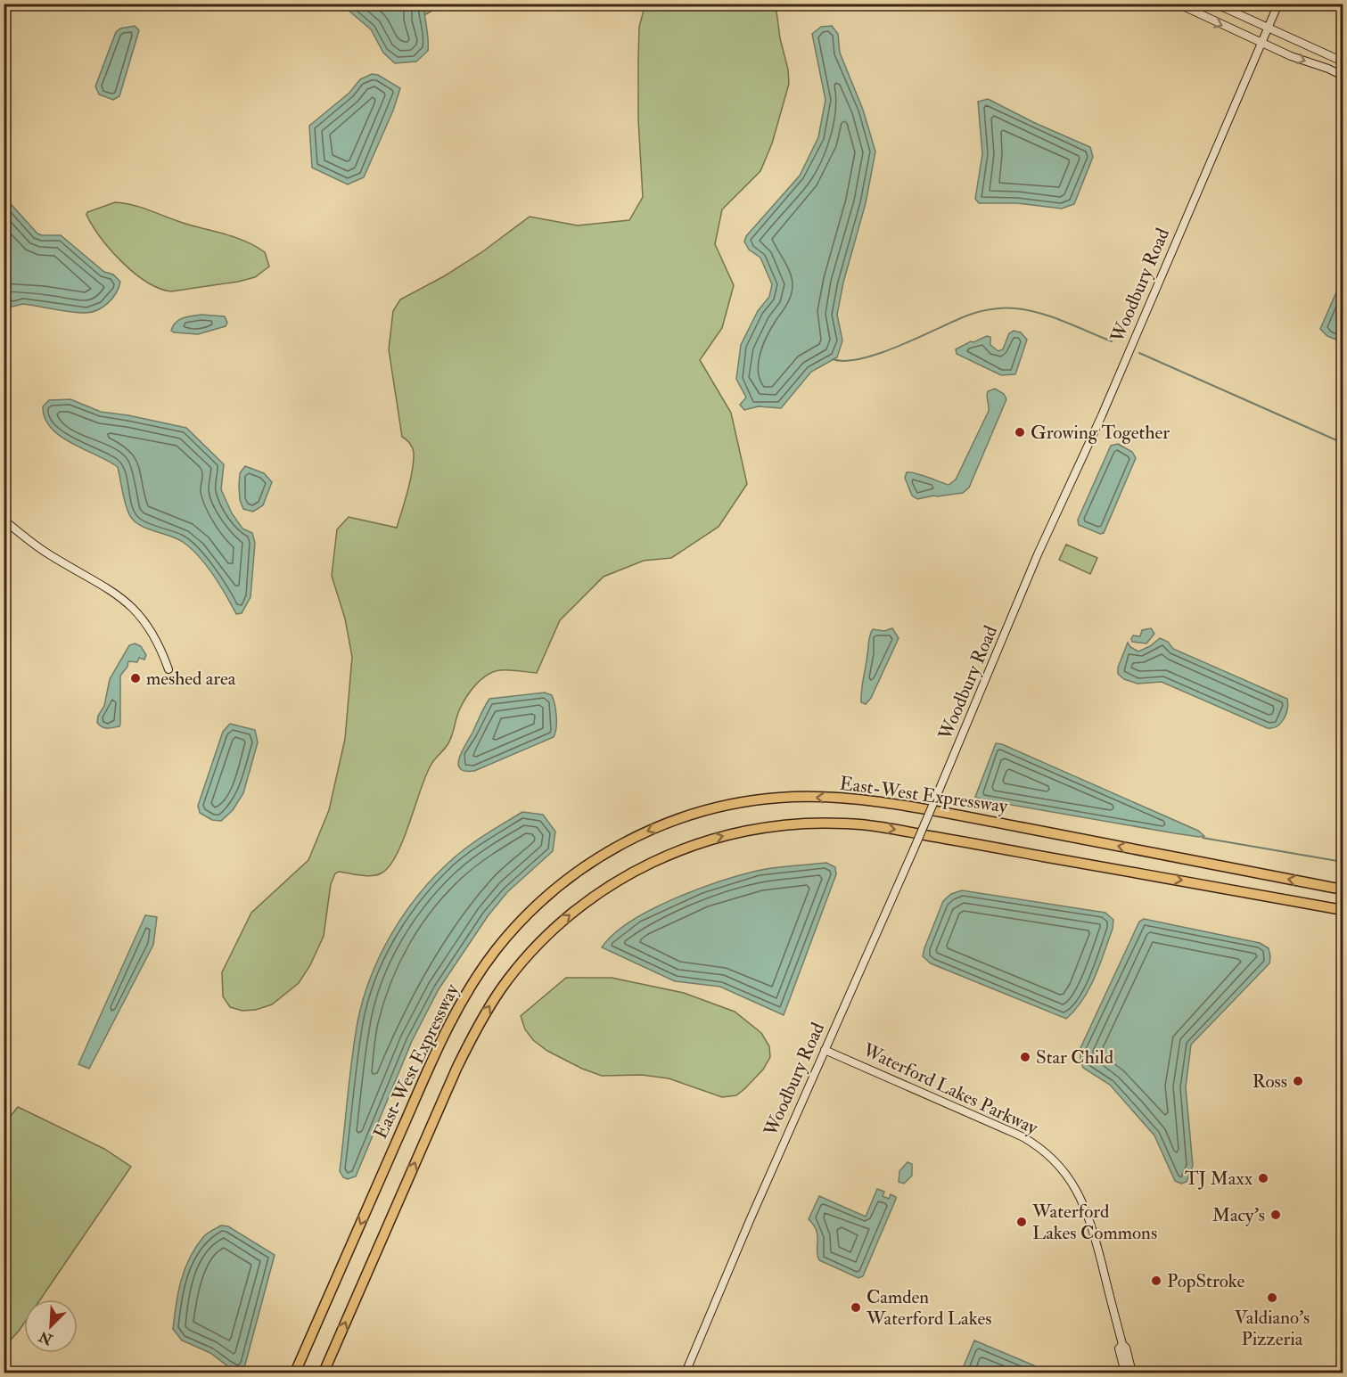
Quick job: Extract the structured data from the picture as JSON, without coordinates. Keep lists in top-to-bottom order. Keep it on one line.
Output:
{"streets":{"highway":["East-West Expressway"],"street":["Woodbury Road","Waterford Lakes Parkway"]},"crossings":[["Woodbury Road","Waterford Lakes Parkway"]],"places":["Growing Together","meshed area","Star Child","Ross","TJ Maxx","Macy's","Waterford Lakes Commons","PopStroke","Valdiano's Pizzeria","Camden Waterford Lakes"],"north":"bottom left"}
